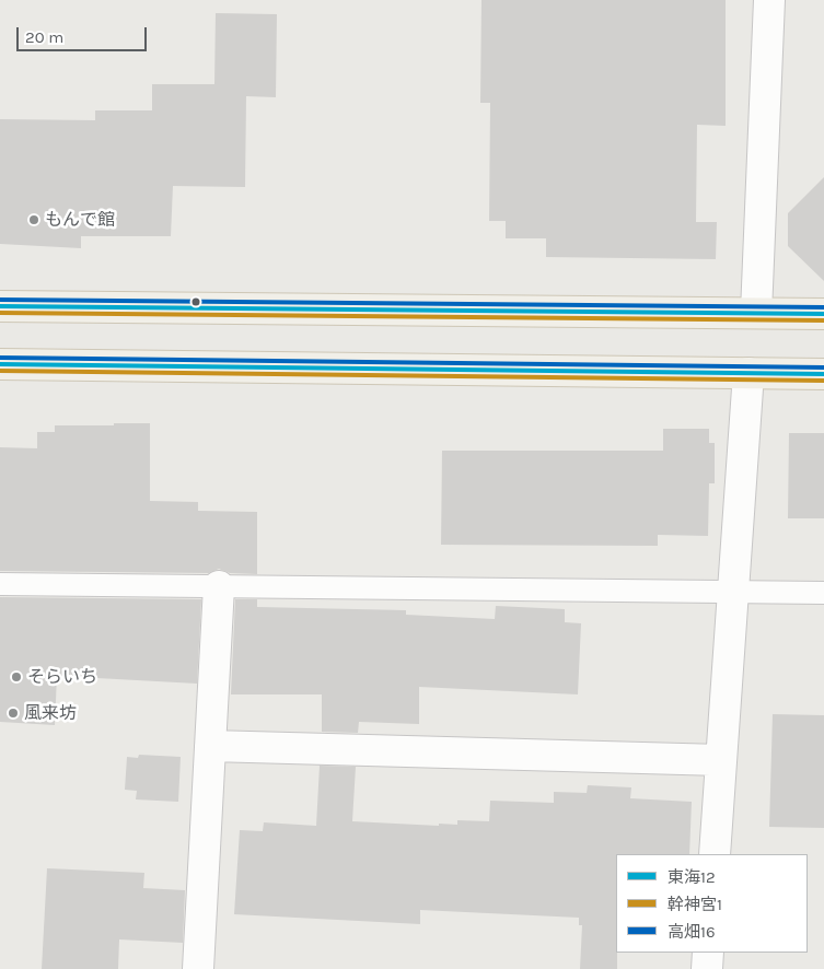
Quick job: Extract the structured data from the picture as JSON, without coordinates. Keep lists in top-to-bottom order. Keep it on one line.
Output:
{"places":["もんで館","そらいち","風来坊"],"lines":["transit line 高畑16","transit line 東海12","transit line 幹神宮1"],"legend":["東海12","幹神宮1","高畑16"],"scale_bar":"20 m"}
